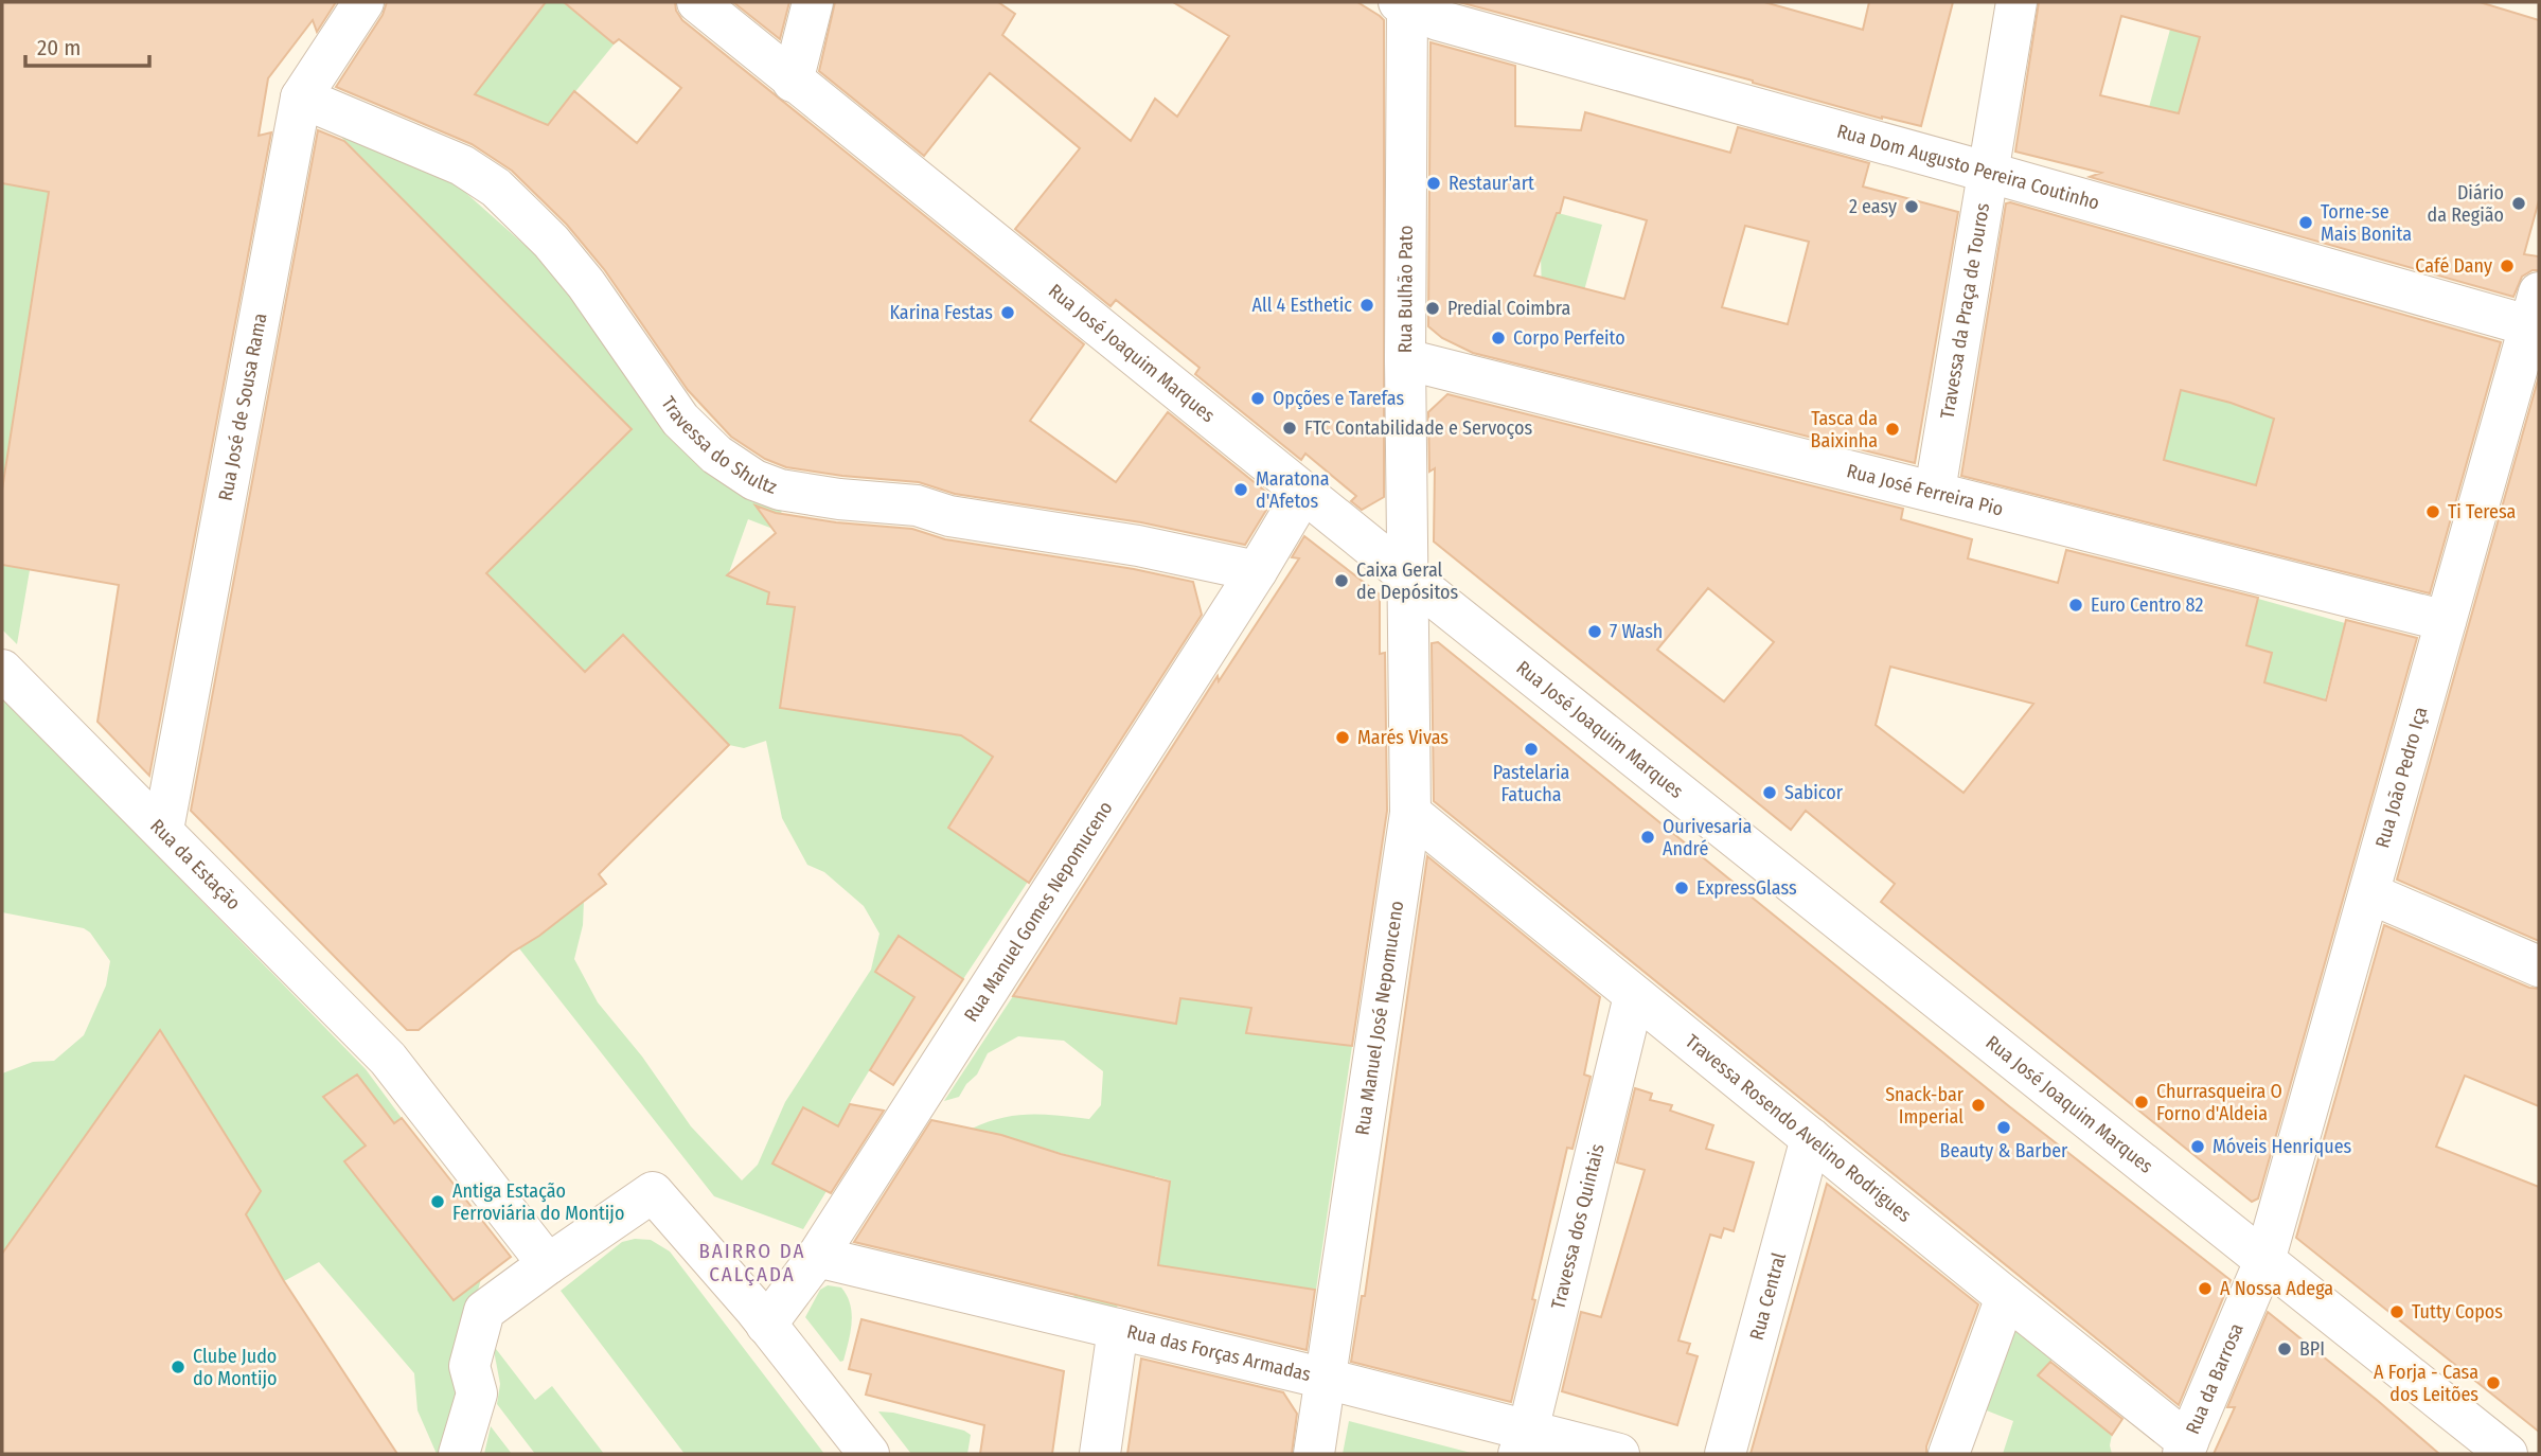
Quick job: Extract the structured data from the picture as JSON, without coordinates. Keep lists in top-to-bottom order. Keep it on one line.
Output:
{"streets":{"street":["Rua Dom Augusto Pereira Coutinho","Rua Bulhão Pato","Travessa da Praça de Touros","Rua José Joaquim Marques","Rua José de Sousa Rama","Travessa do Shultz","Rua José Ferreira Pio","Rua João Pedro Iça","Rua da Estação","Rua Manuel Gomes Nepomuceno","Rua Manuel José Nepomuceno","Travessa Rosendo Avelino Rodrigues","Travessa dos Quintais","Rua Central","Rua das Forças Armadas","Rua da Barrosa"]},"crossings":[["Rua Dom Augusto Pereira Coutinho","Rua Bulhão Pato"],["Rua Dom Augusto Pereira Coutinho","Travessa da Praça de Touros"],["Rua Dom Augusto Pereira Coutinho","Rua João Pedro Iça"],["Rua Bulhão Pato","Rua José Joaquim Marques"],["Rua Bulhão Pato","Rua José Ferreira Pio"],["Rua Bulhão Pato","Rua Manuel José Nepomuceno"],["Travessa da Praça de Touros","Rua José Ferreira Pio"],["Rua José Joaquim Marques","Rua João Pedro Iça"],["Rua José Joaquim Marques","Rua Manuel Gomes Nepomuceno"],["Rua José Joaquim Marques","Rua Manuel José Nepomuceno"],["Rua José Joaquim Marques","Rua da Barrosa"],["Rua José de Sousa Rama","Travessa do Shultz"],["Rua José de Sousa Rama","Rua da Estação"],["Travessa do Shultz","Rua Manuel Gomes Nepomuceno"],["Rua José Ferreira Pio","Rua João Pedro Iça"],["Rua João Pedro Iça","Rua da Barrosa"],["Rua Manuel Gomes Nepomuceno","Rua das Forças Armadas"],["Rua Manuel José Nepomuceno","Travessa Rosendo Avelino Rodrigues"],["Rua Manuel José Nepomuceno","Rua das Forças Armadas"],["Travessa Rosendo Avelino Rodrigues","Travessa dos Quintais"],["Travessa Rosendo Avelino Rodrigues","Rua Central"],["Travessa Rosendo Avelino Rodrigues","Rua da Barrosa"],["Travessa dos Quintais","Rua das Forças Armadas"]],"districts":["BAIRRO DA CALÇADA"],"places":["Restaur'art","Diário da Região","2 easy","Torne-se Mais Bonita","Café Dany","All 4 Esthetic","Predial Coimbra","Karina Festas","Corpo Perfeito","Opções e Tarefas","FTC Contabilidade e Servoços","Tasca da Baixinha","Maratona d'Afetos","Ti Teresa","Caixa Geral de Depósitos","Euro Centro 82","7 Wash","Marés Vivas","Pastelaria Fatucha","Sabicor","Ourivesaria André","ExpressGlass","Churrasqueira O Forno d'Aldeia","Snack-bar Imperial","Beauty & Barber","Móveis Henriques","Antiga Estação Ferroviária do Montijo","A Nossa Adega","Tutty Copos","BPI","Clube Judo do Montijo","A Forja - Casa dos Leitões"],"scale_bar":"20 m"}
